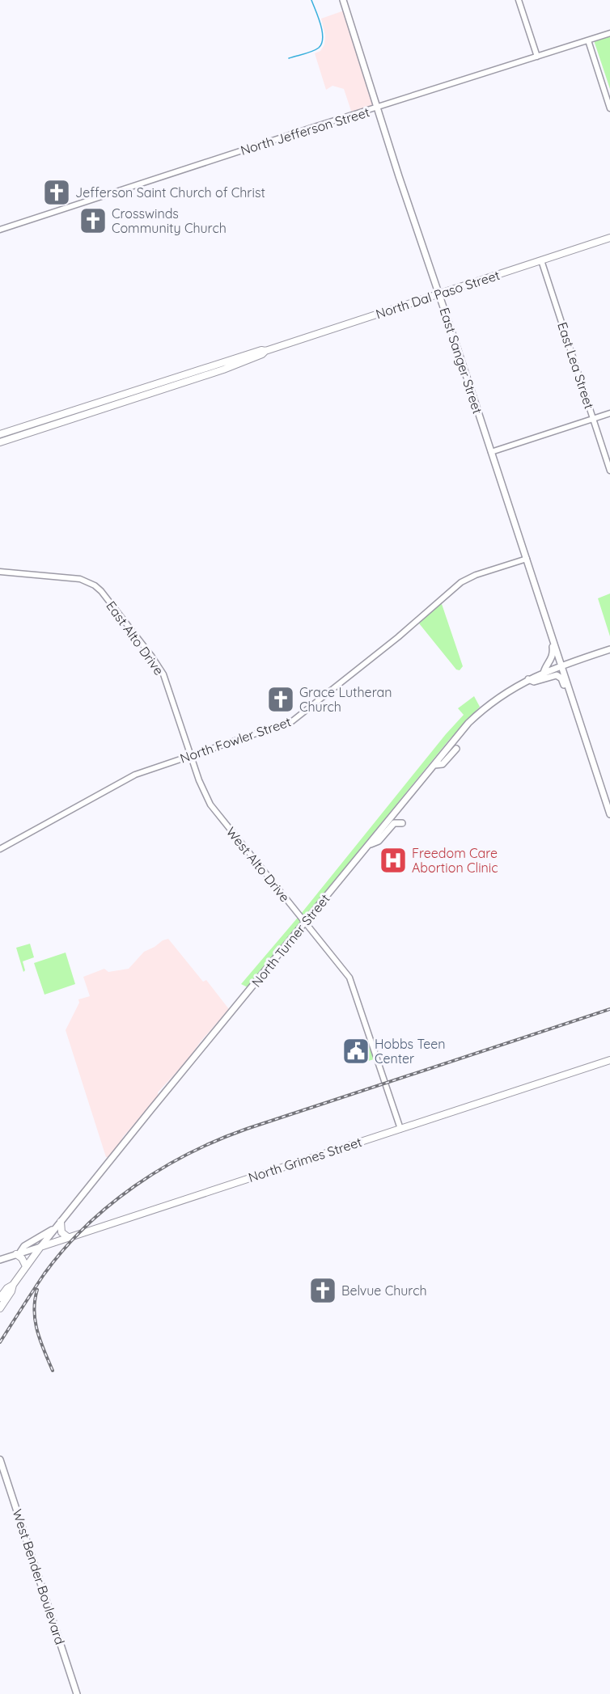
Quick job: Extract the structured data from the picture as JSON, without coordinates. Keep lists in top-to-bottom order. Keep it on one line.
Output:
{"streets":{"main road":["North Dal Paso Street","East Sanger Street","North Turner Street","North Grimes Street","West Bender Boulevard"],"street":["North Jefferson Street","East Lea Street","East Alto Drive","North Fowler Street","West Alto Drive"]},"crossings":[["North Jefferson Street","East Sanger Street"],["North Dal Paso Street","East Sanger Street"],["North Dal Paso Street","East Lea Street"],["East Sanger Street","North Fowler Street"],["East Sanger Street","North Turner Street"],["East Alto Drive","North Fowler Street"],["East Alto Drive","West Alto Drive"],["North Fowler Street","West Alto Drive"],["West Alto Drive","North Turner Street"],["West Alto Drive","North Grimes Street"],["North Turner Street","North Grimes Street"]],"places":{"church":["Jefferson Saint Church of Christ","Crosswinds Community Church","Grace Lutheran Church","Belvue Church"],"hospital":["Freedom Care Abortion Clinic"],"public building":["Hobbs Teen Center"]}}
